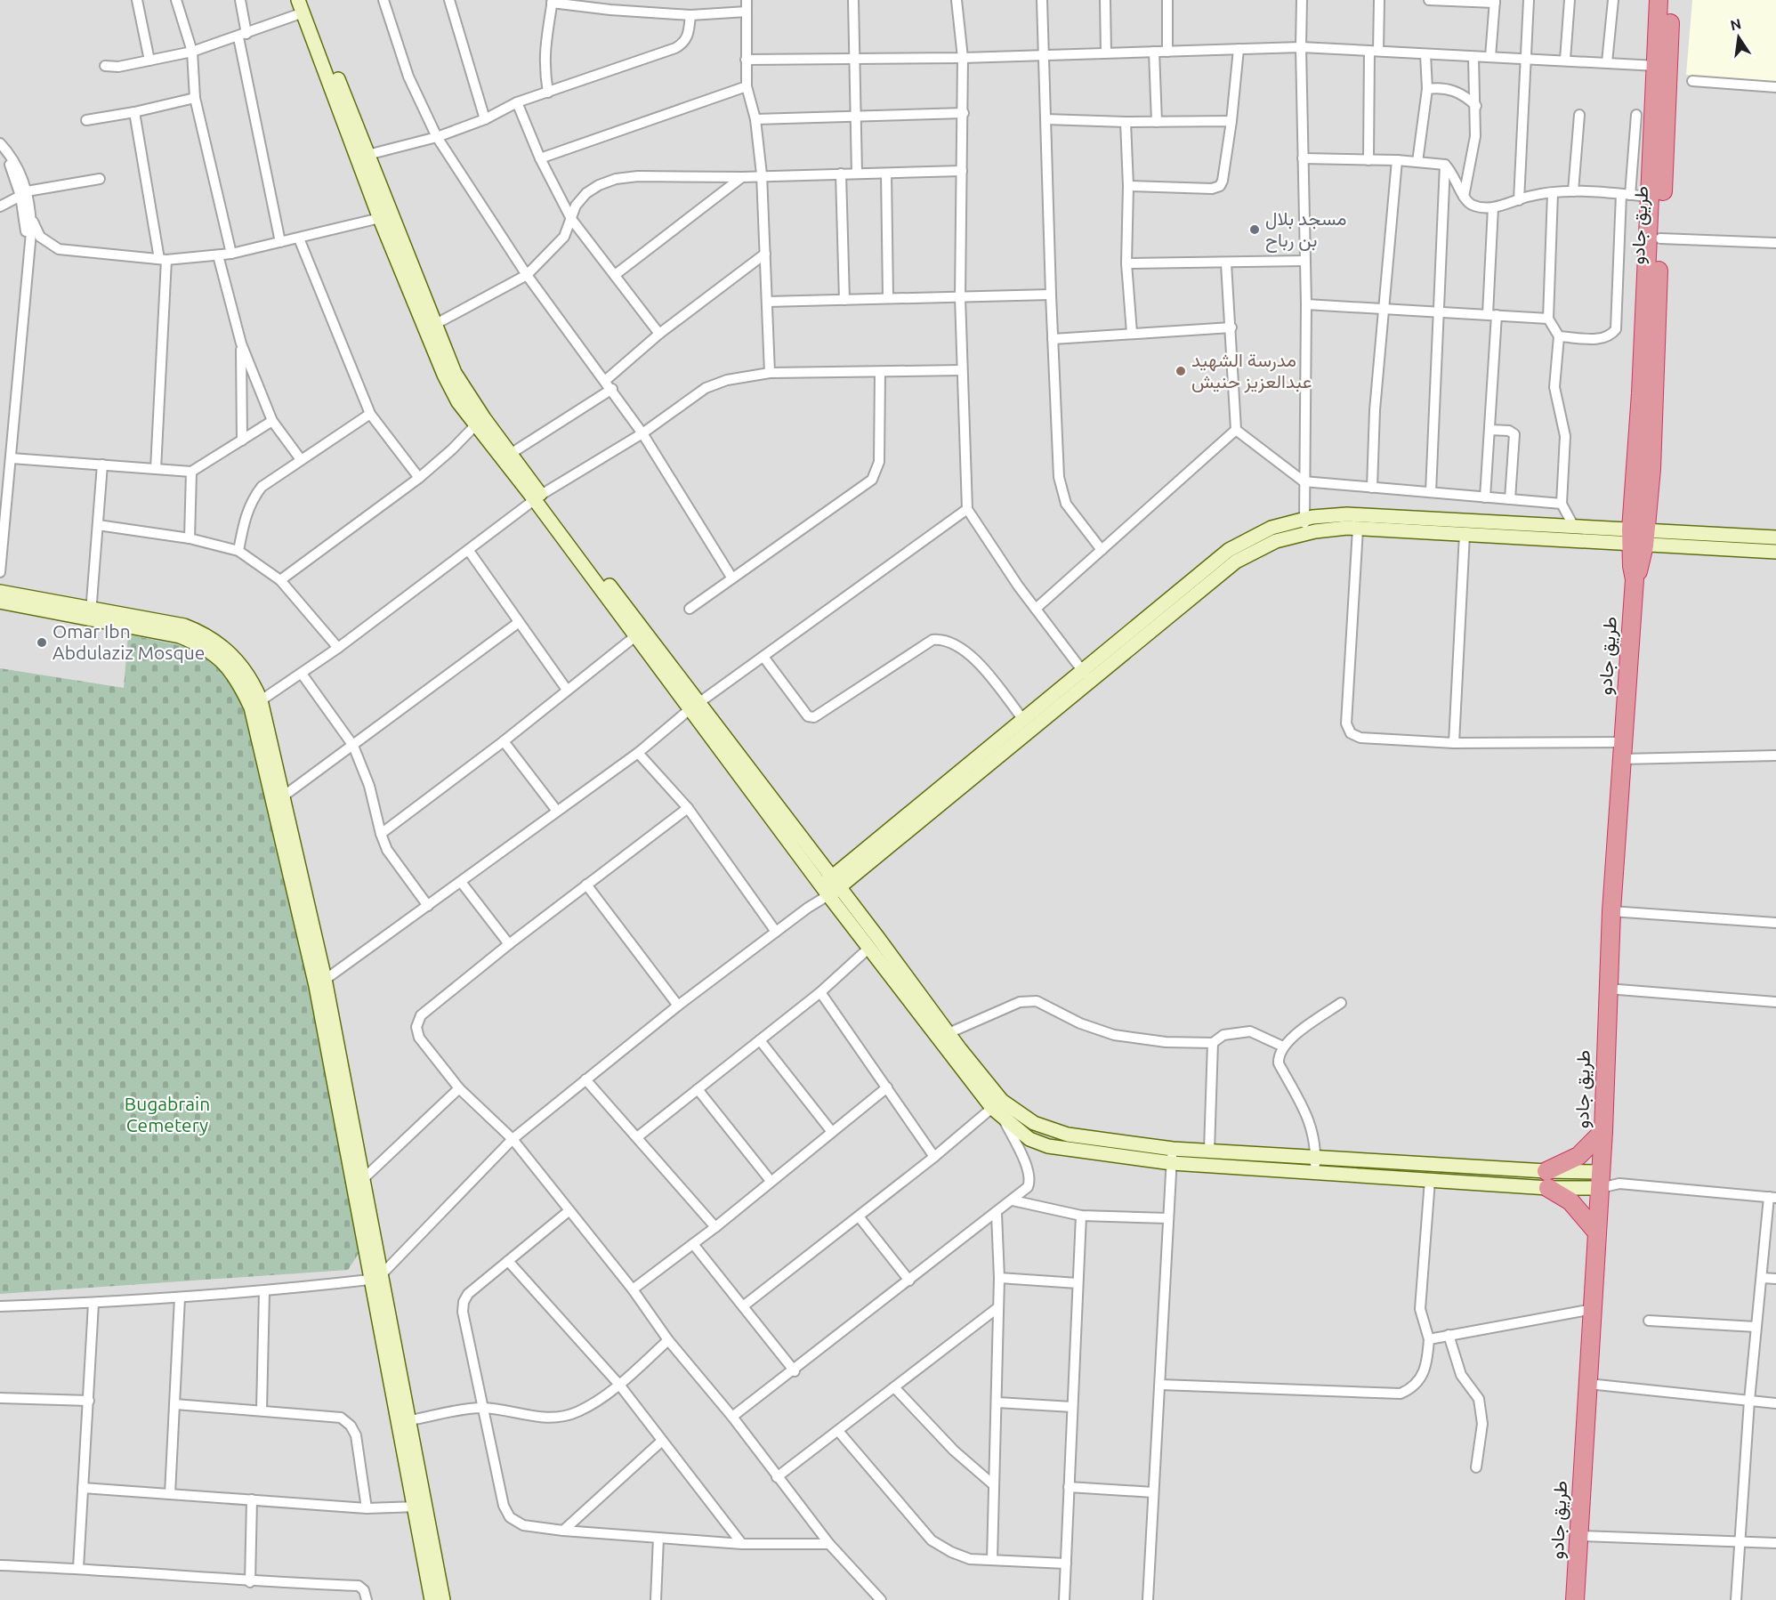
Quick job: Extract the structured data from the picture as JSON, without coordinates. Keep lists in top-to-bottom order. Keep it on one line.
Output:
{"streets":{"highway":["طريق جادو"]},"parks":["Bugabrain Cemetery"],"places":["مسجد بلال بن رباح","مدرسة الشهيد عبدالعزيز حنيش","Omar Ibn Abdulaziz Mosque"],"north":"top"}
